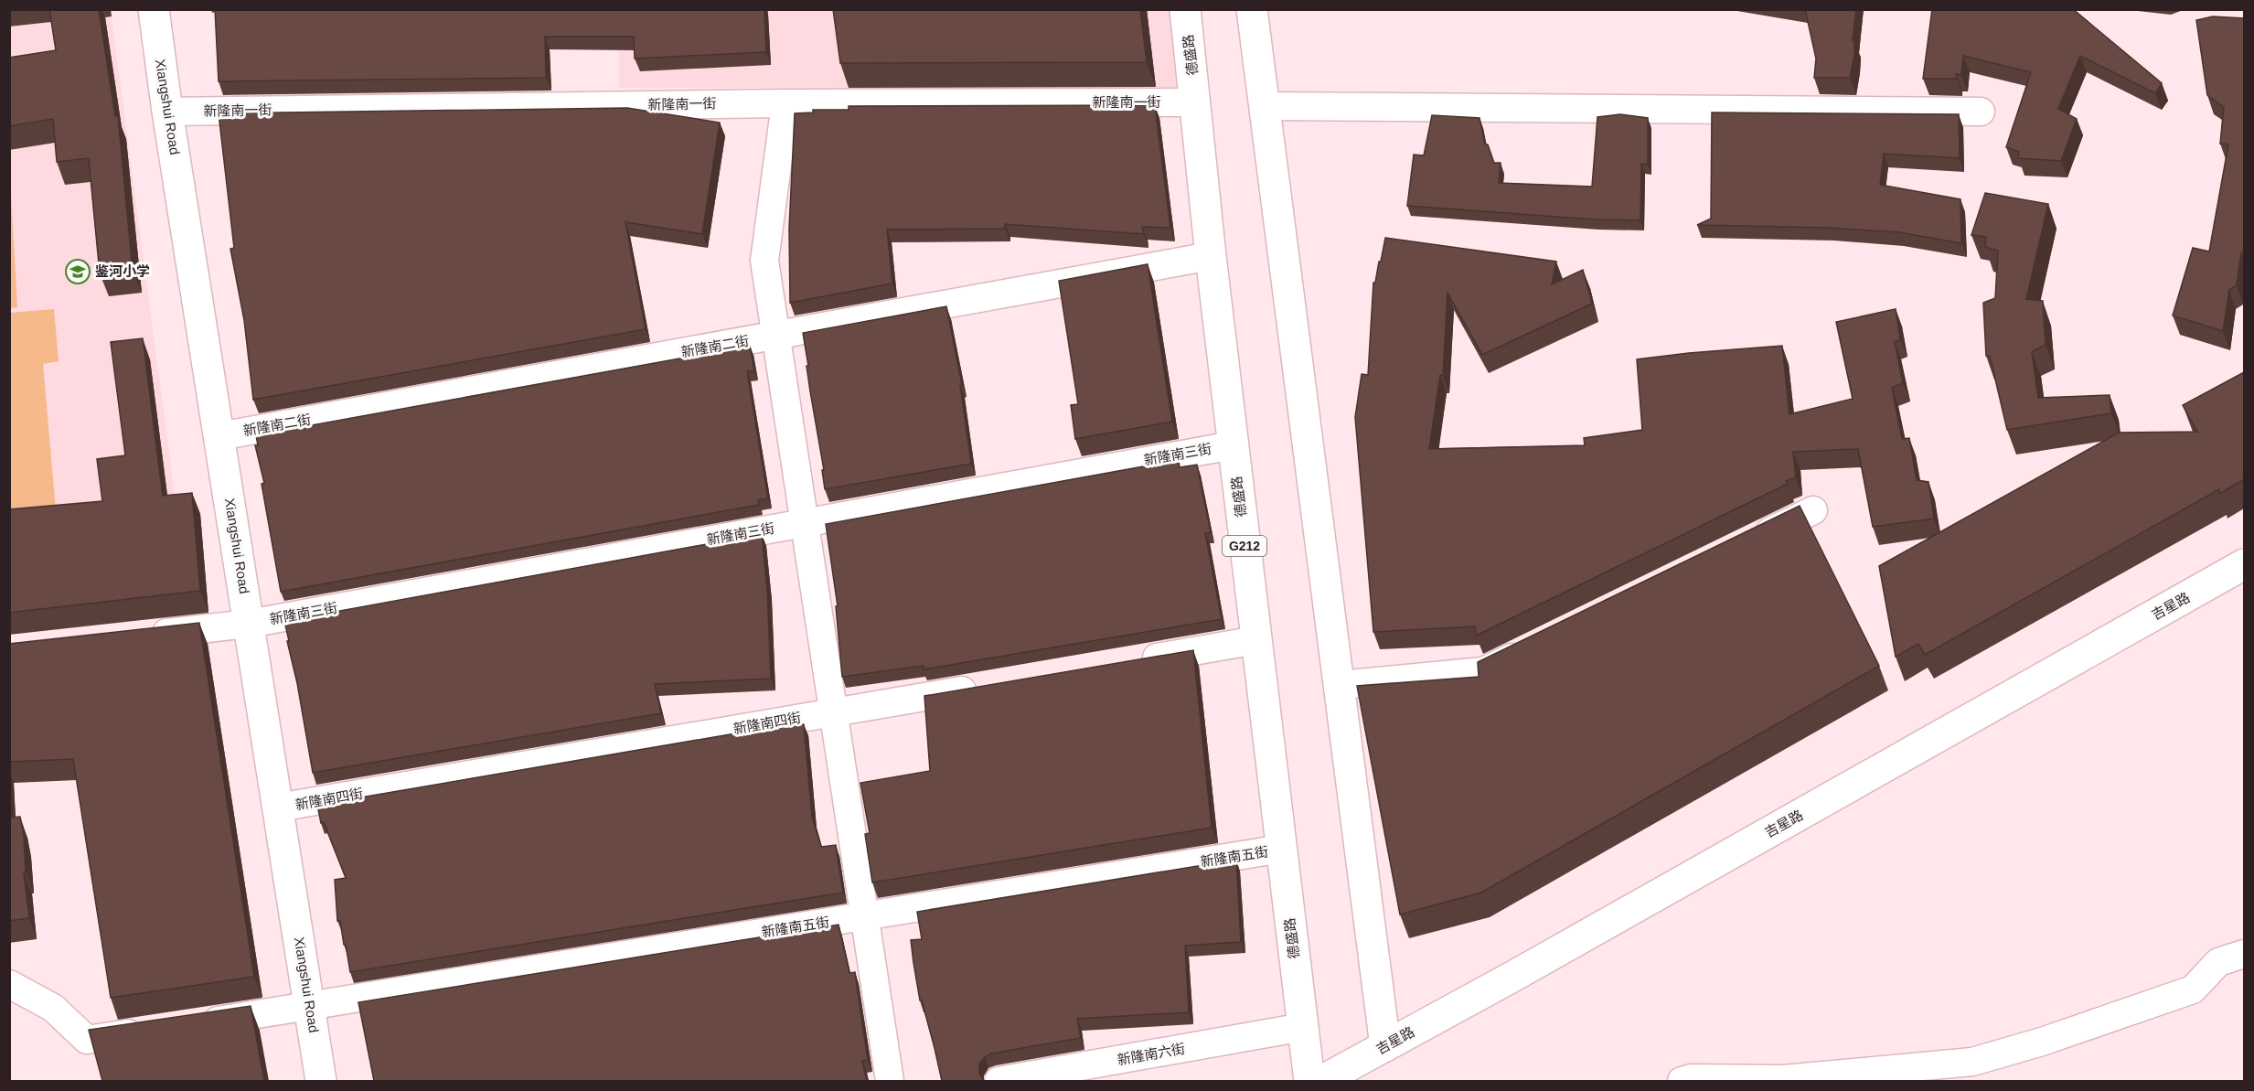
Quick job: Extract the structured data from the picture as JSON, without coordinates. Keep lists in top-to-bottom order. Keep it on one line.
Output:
{"streets":{"main road":["德盛路","Xiangshui Road","G212","吉星路"],"street":["新隆南一街","新隆南二街","新隆南三街","新隆南四街","新隆南五街","新隆南六街"]},"crossings":[["德盛路","新隆南一街"],["德盛路","新隆南二街"],["德盛路","新隆南三街"],["德盛路","新隆南五街"],["德盛路","新隆南六街"],["新隆南一街","Xiangshui Road"],["Xiangshui Road","新隆南二街"],["Xiangshui Road","新隆南三街"],["Xiangshui Road","新隆南四街"],["Xiangshui Road","新隆南五街"]],"places":{"school or university":["鉴河小学"]}}
